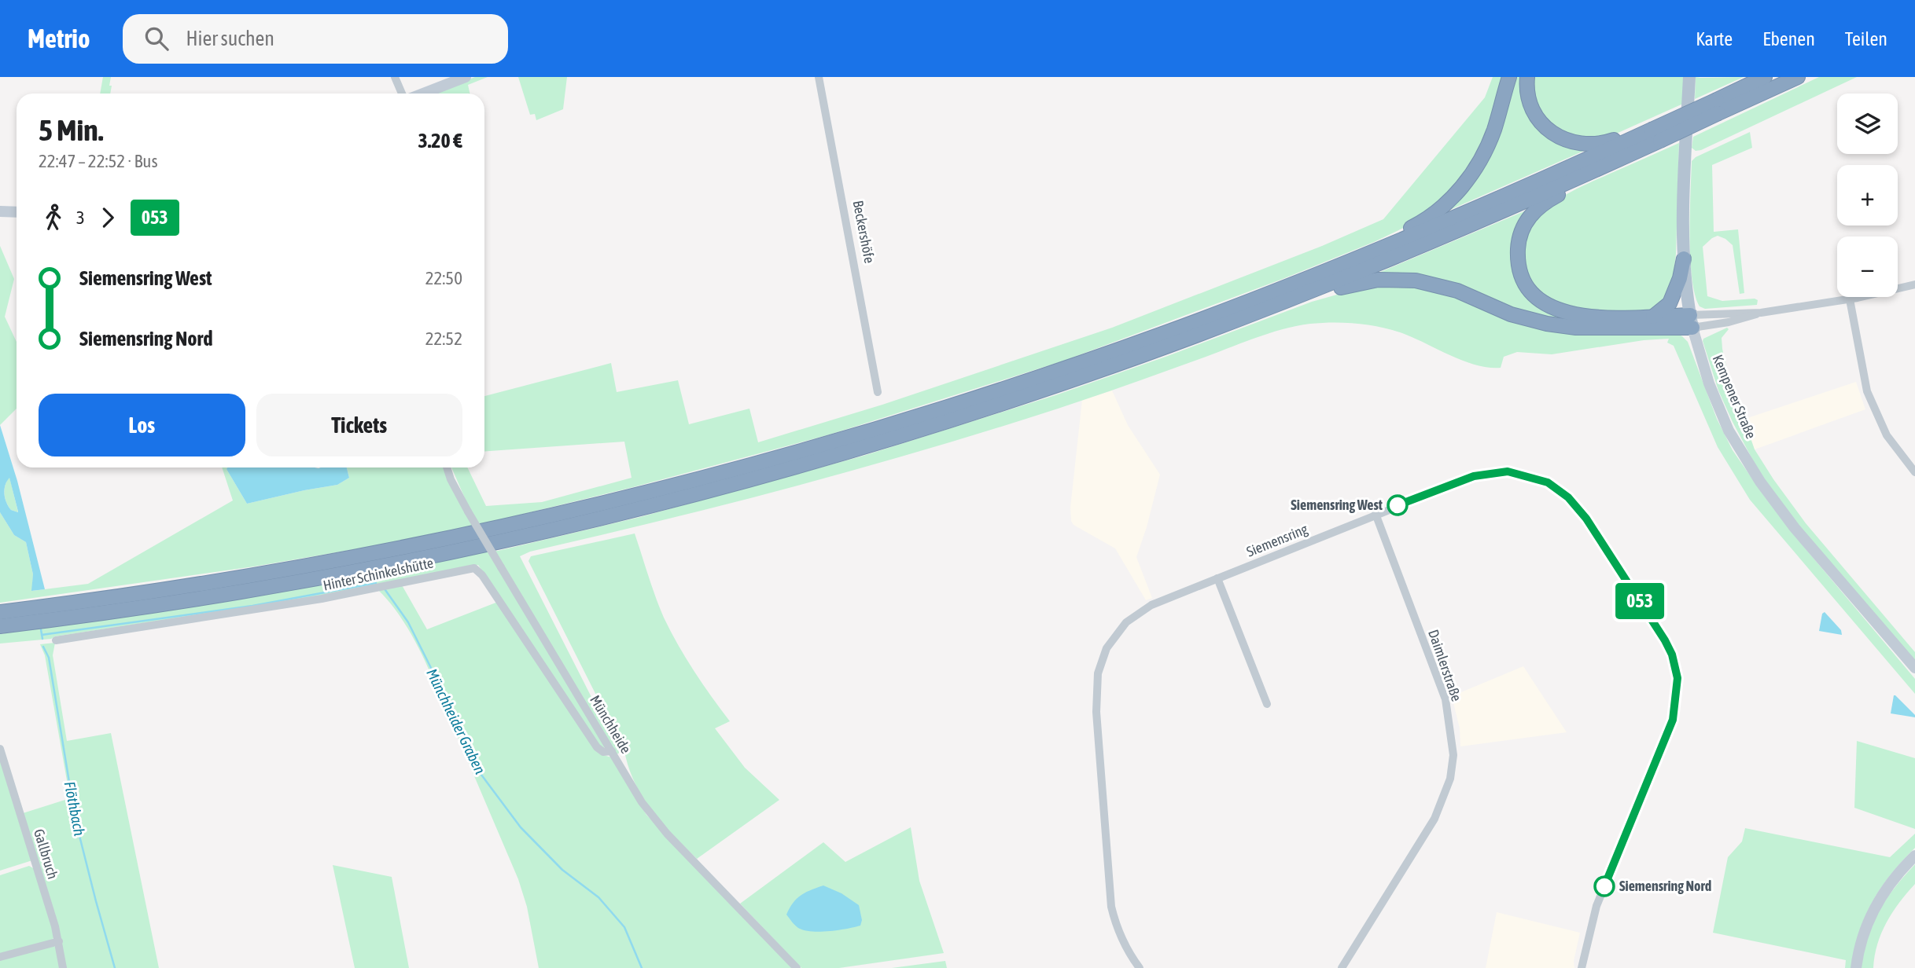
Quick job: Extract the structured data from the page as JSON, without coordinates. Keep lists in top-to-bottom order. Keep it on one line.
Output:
{"streets":{"main road":["Kempener Straße"],"street":["Beckershöfe","Siemensring","Hinter Schinkelshütte","Daimlerstraße","Münchheide","Gallbruch"]},"crossings":[["Siemensring","Daimlerstraße"],["Hinter Schinkelshütte","Münchheide"]],"water":["Münchheider Graben","Flöthbach"],"places":["Siemensring West","Siemensring Nord"],"lines":["bus line 053"],"page":{"header":"Metrio","search":"Hier suchen","nav":["Karte","Ebenen","Teilen"],"on_map":"053","map_buttons":["+","−"],"heading":["5 Min.","22:47 – 22:52 · Bus","3.20 €"],"legs":["3","053"],"list":[{"name":"Siemensring West","value":"22:50"},{"name":"Siemensring Nord","value":"22:52"}],"buttons":["Los","Tickets"]}}
